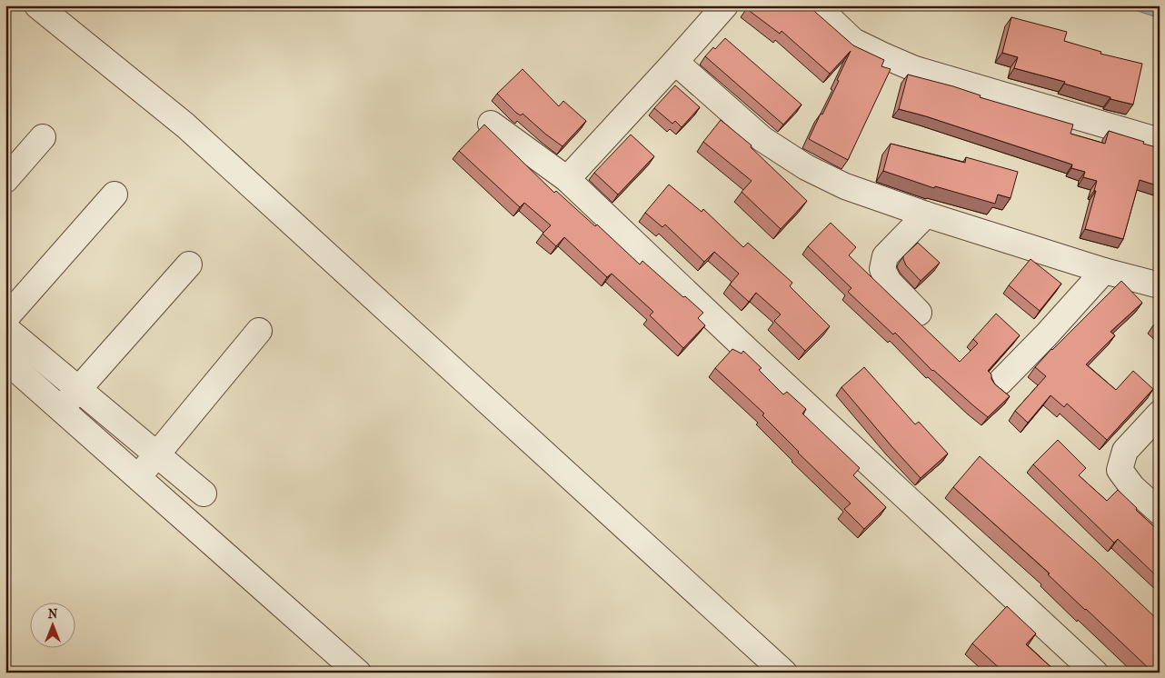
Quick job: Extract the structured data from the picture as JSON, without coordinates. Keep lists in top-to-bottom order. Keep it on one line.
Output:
{"north":"top"}
